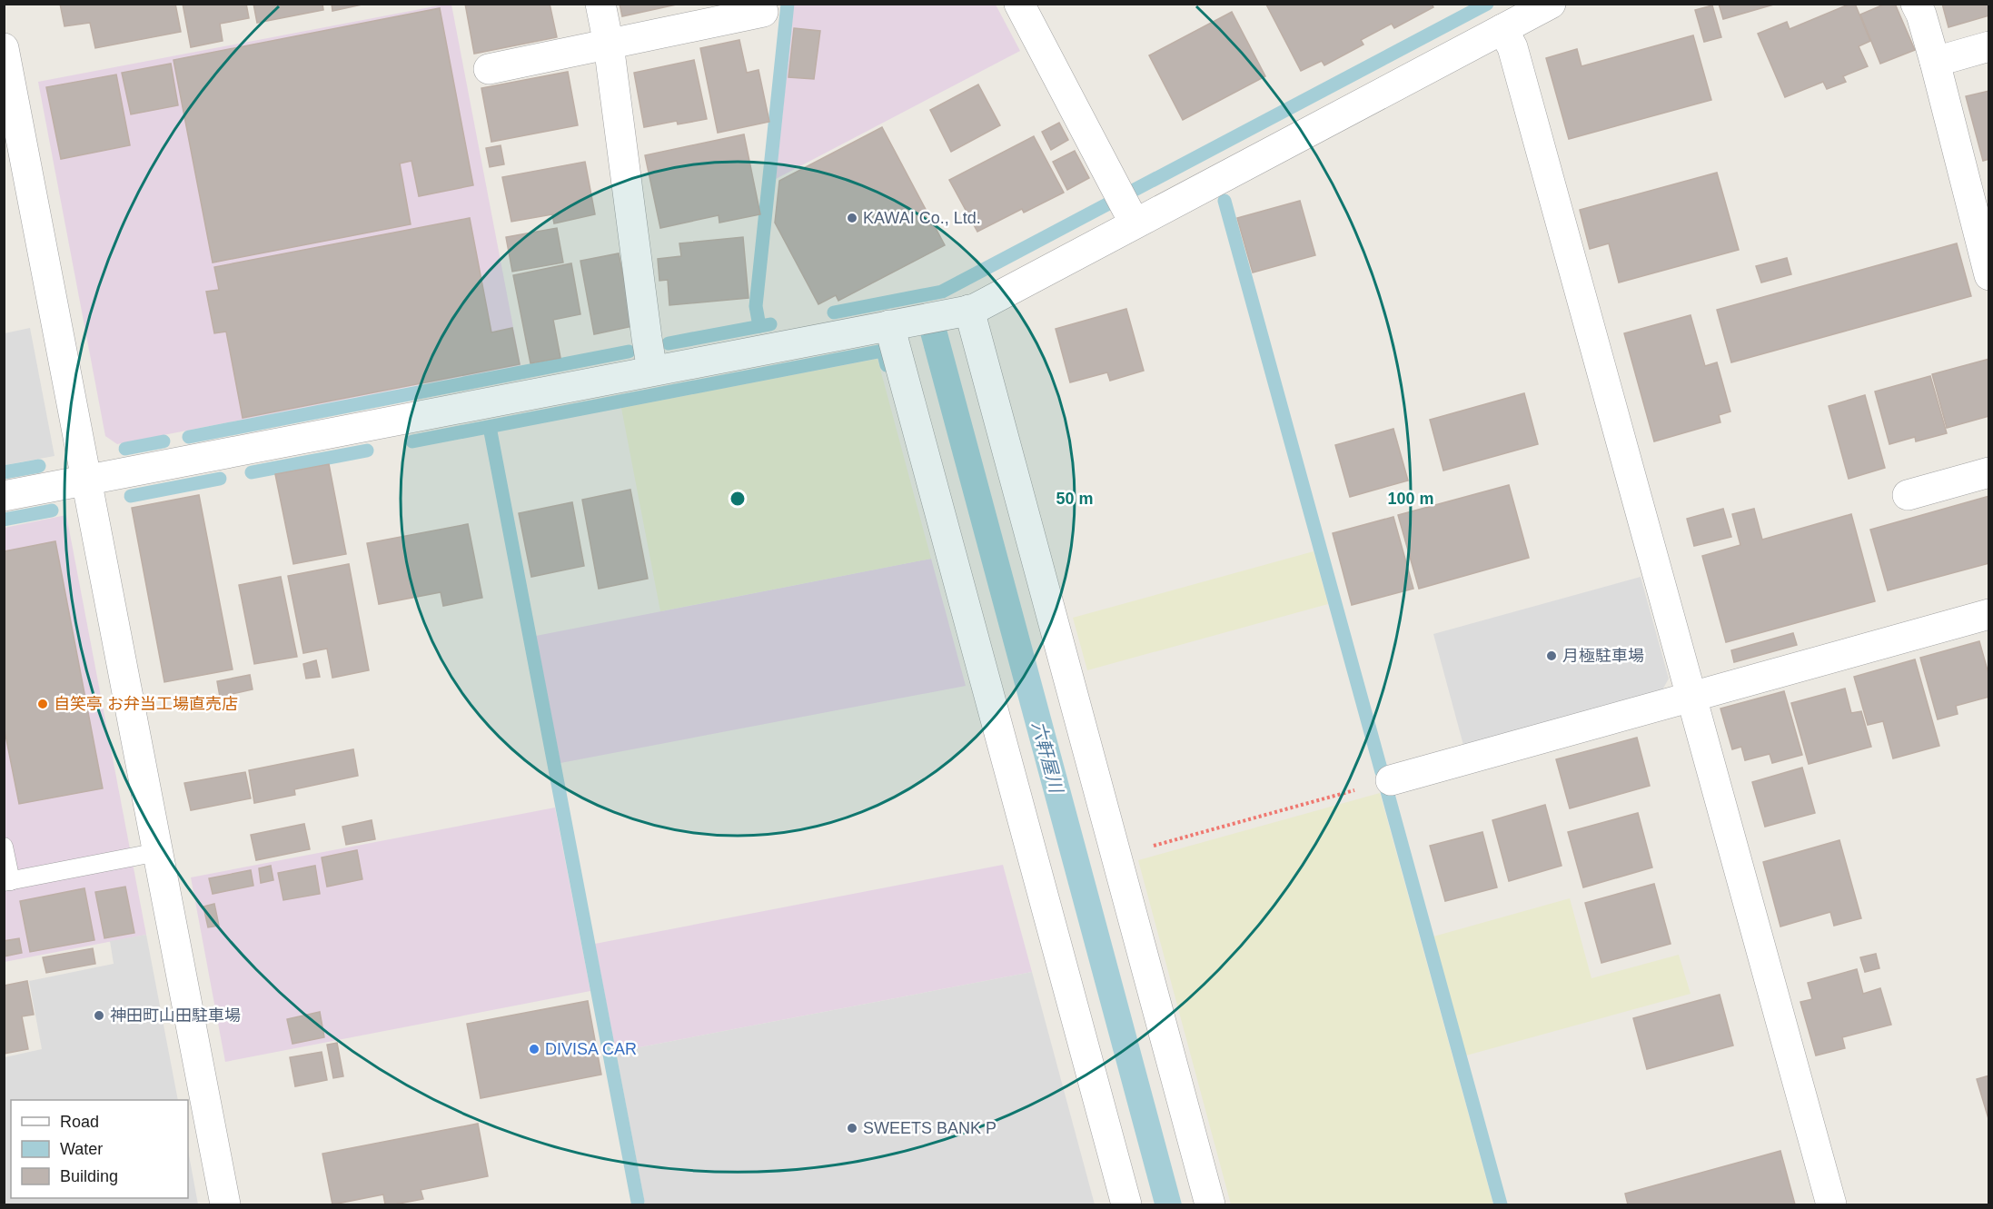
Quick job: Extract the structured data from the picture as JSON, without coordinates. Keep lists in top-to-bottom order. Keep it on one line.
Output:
{"water":["六軒屋川"],"places":["KAWAI Co., Ltd.","月極駐車場","自笑亭 お弁当工場直売店","神田町山田駐車場","DIVISA CAR","SWEETS BANK P"],"legend":["Road","Water","Building"],"rings":["50 m","100 m"]}
